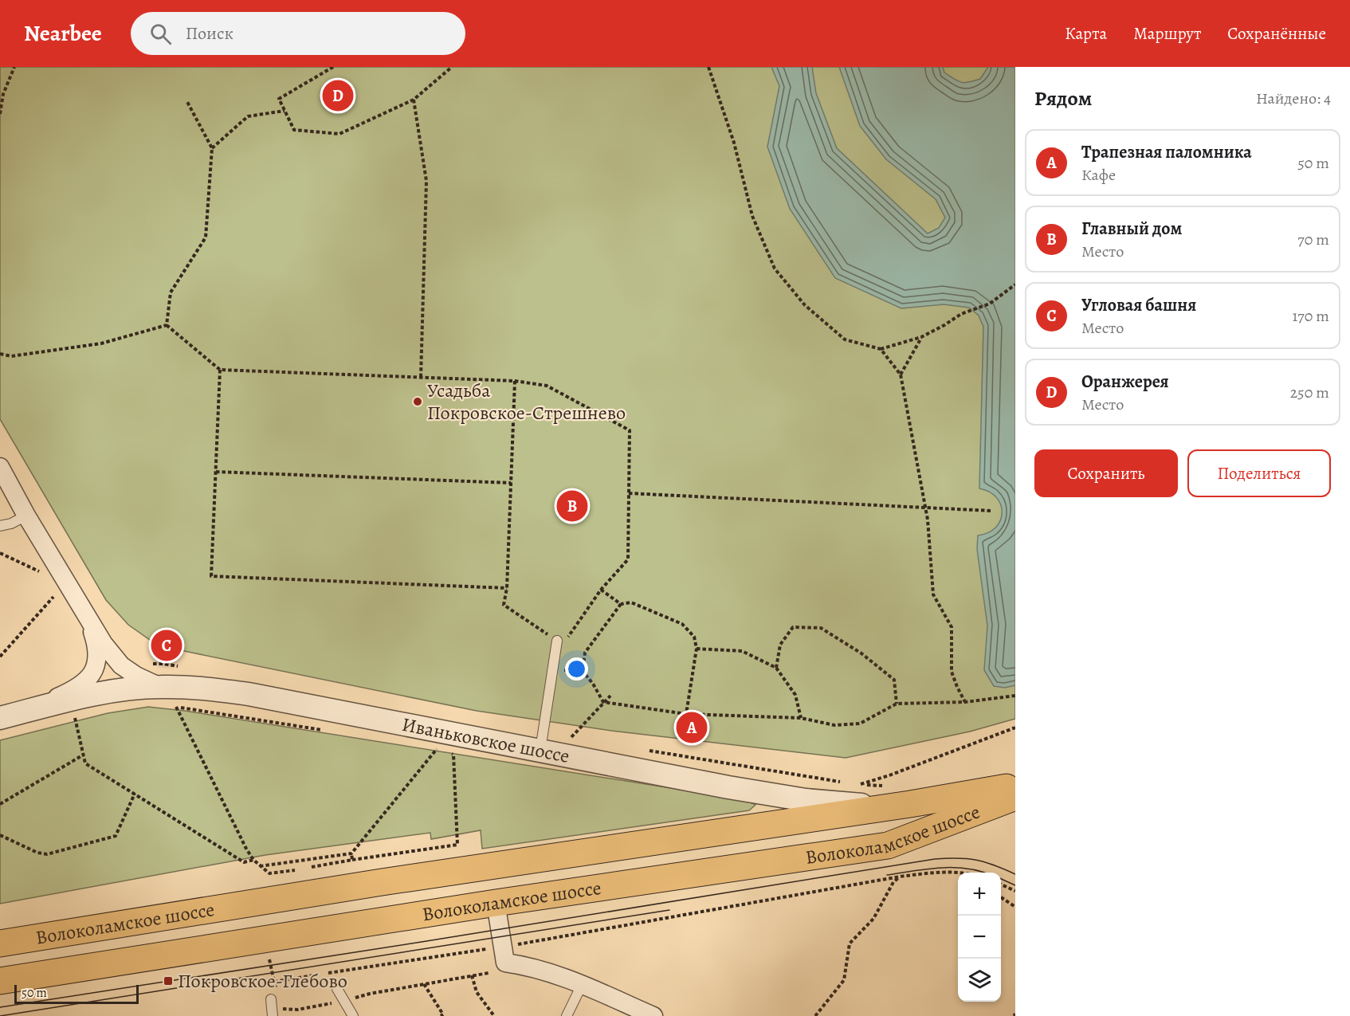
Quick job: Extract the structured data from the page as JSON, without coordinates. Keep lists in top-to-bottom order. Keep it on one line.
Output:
{"streets":{"main road":["Волоколамское шоссе"],"street":["Иваньковское шоссе"]},"crossings":[["Иваньковское шоссе","Волоколамское шоссе"]],"places":{"other":["Усадьба Покровское-Стрешнево"],"transit":["Покровское-Глебово"]},"scale_bar":"50 m","page":{"header":"Nearbee","search":"Поиск","nav":["Карта","Маршрут","Сохранённые"],"heading":["Рядом","Найдено: 4"],"pins":["D","B","C","A"],"list":[{"mark":"A","name":"Трапезная паломника","note":"Кафе","value":"50 m"},{"mark":"B","name":"Главный дом","note":"Место","value":"70 m"},{"mark":"C","name":"Угловая башня","note":"Место","value":"170 m"},{"mark":"D","name":"Оранжерея","note":"Место","value":"250 m"}],"buttons":["Сохранить","Поделиться"],"map_buttons":["+","−"],"scale":"50 m"}}
